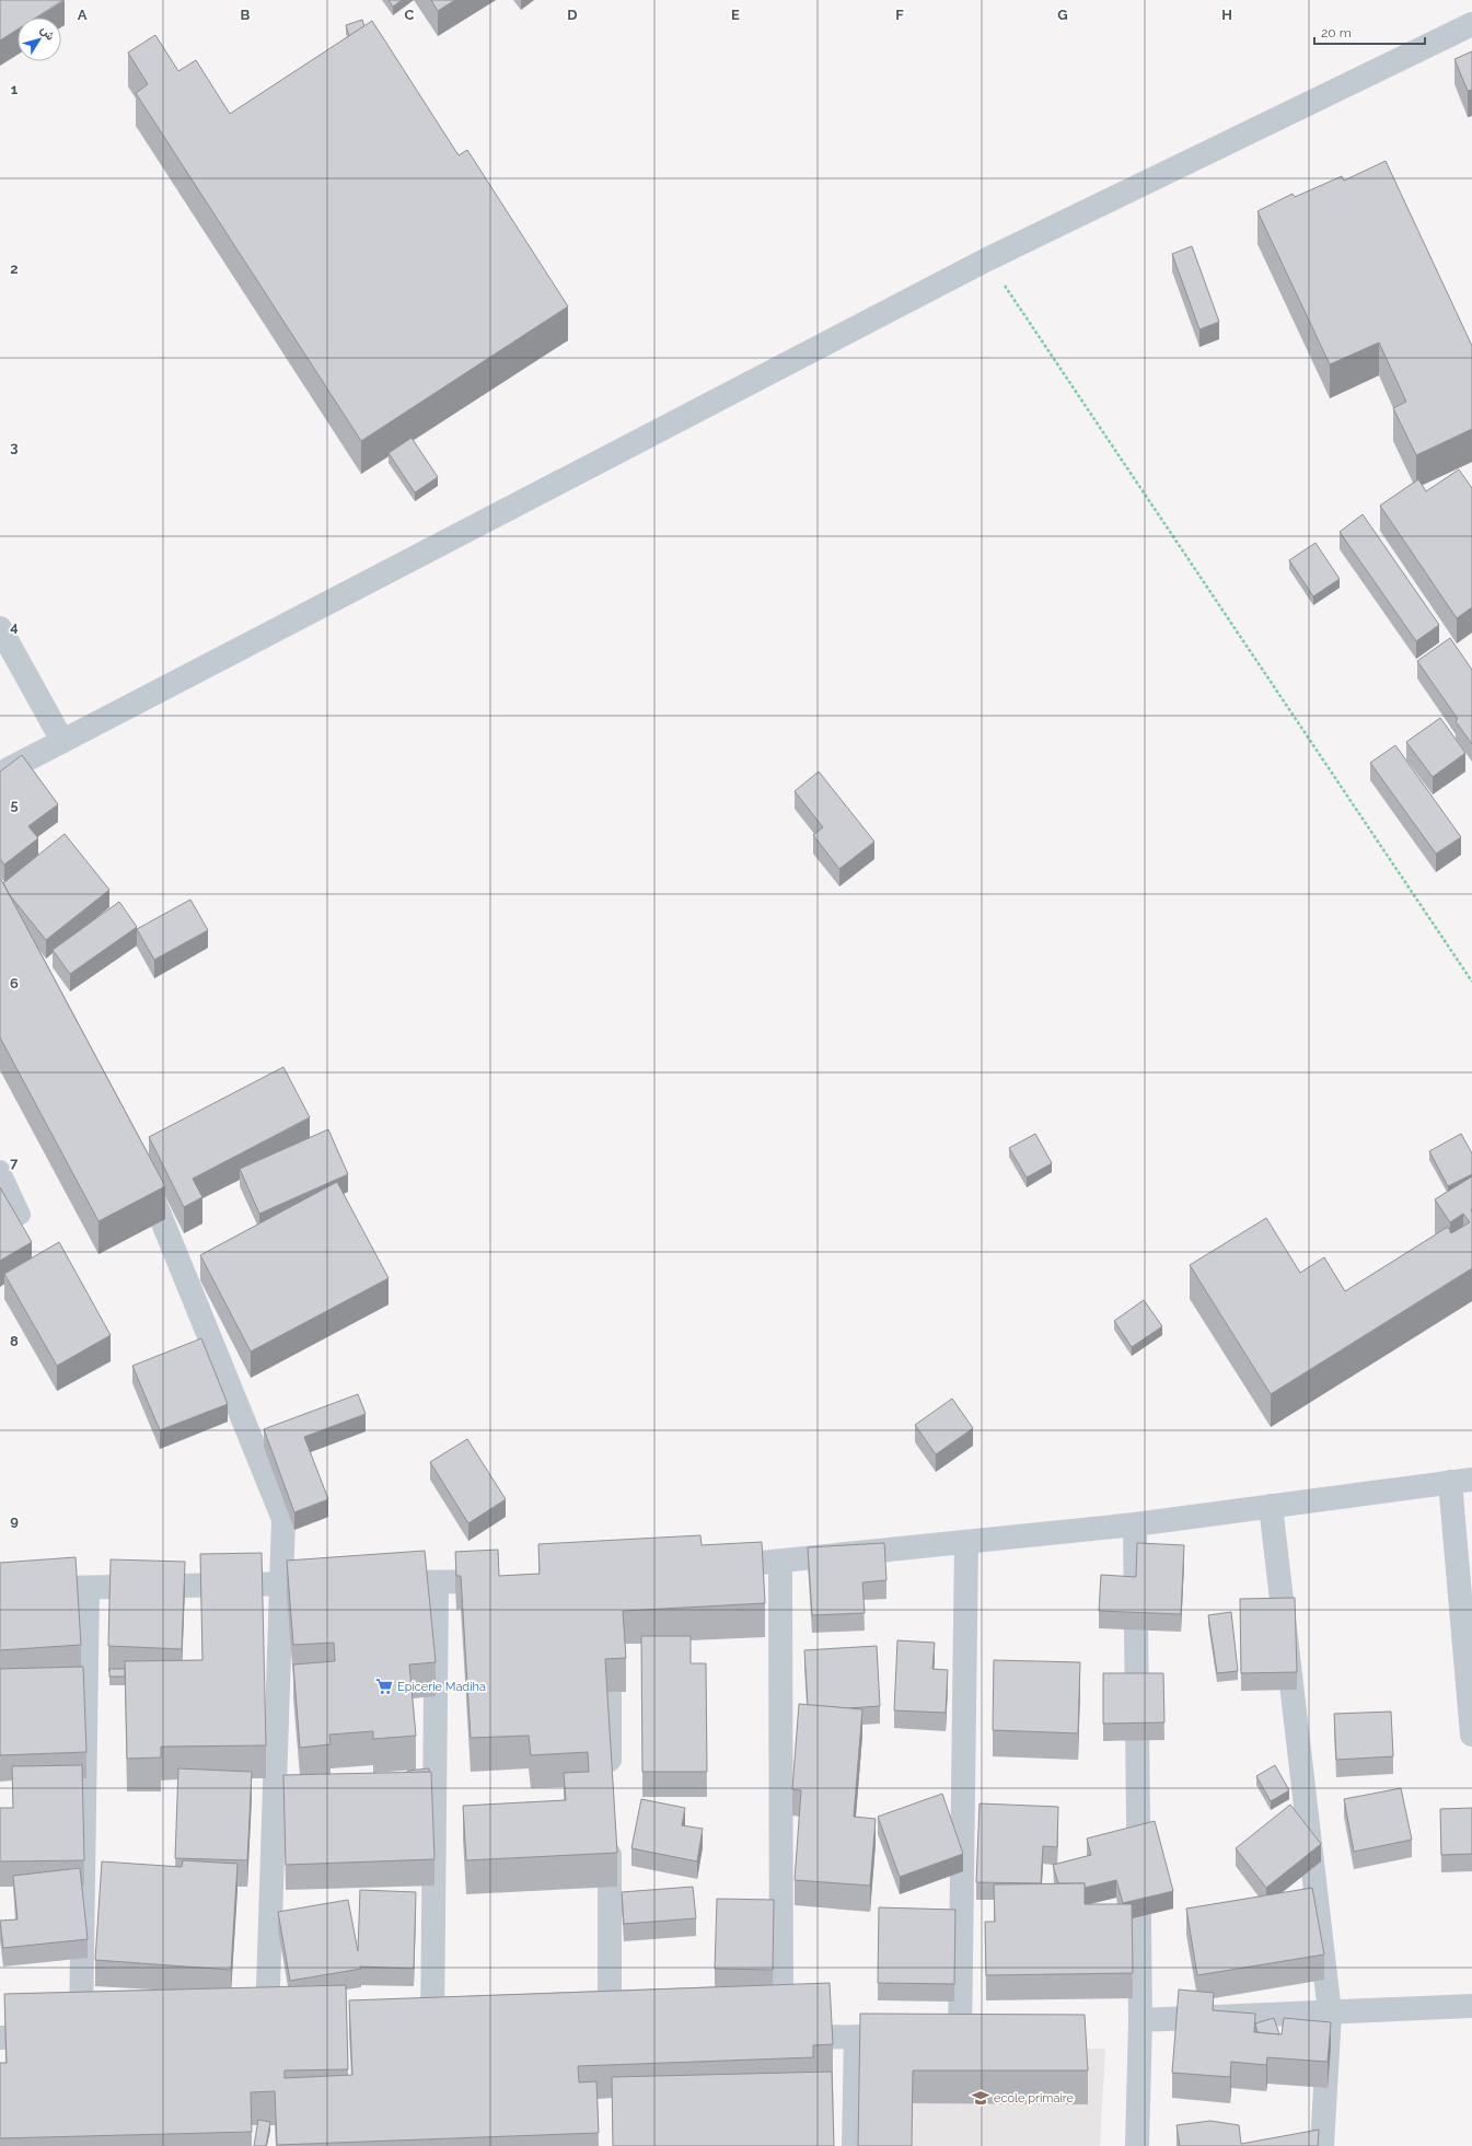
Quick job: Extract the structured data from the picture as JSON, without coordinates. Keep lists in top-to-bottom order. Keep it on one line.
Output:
{"places":{"supermarket":["Epicerie Madiha"],"school or university":["ecole primaire"]},"scale_bar":"20 m","north":"top right","grid":{"columns":["A","B","C","D","E","F","G","H"],"rows":["1","2","3","4","5","6","7","8","9"]}}
